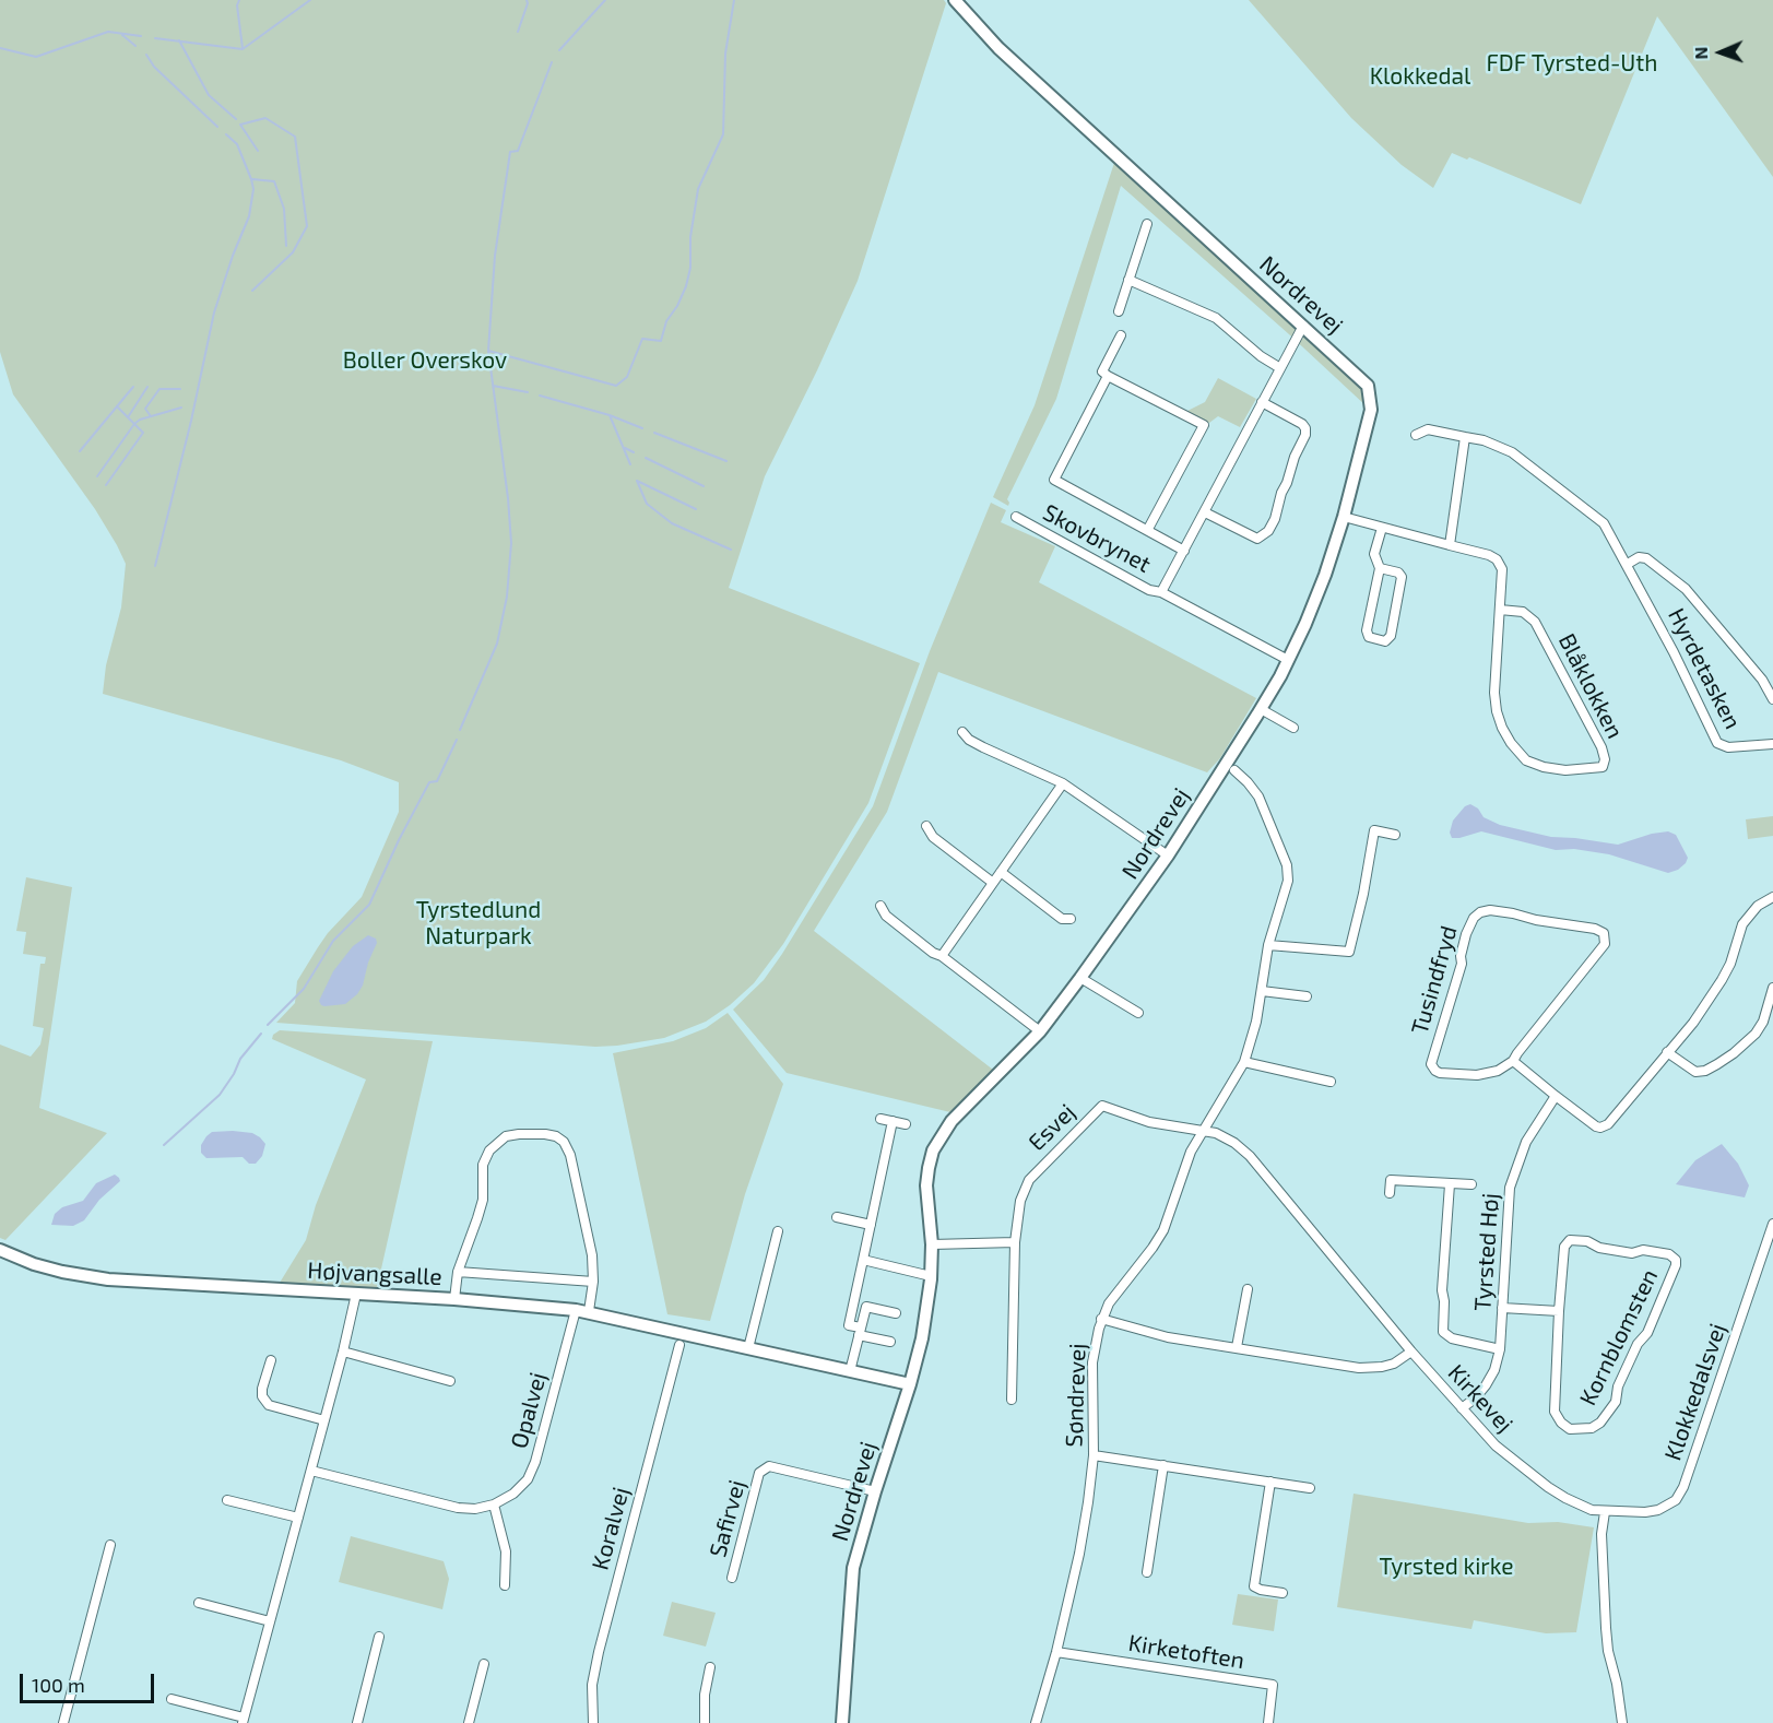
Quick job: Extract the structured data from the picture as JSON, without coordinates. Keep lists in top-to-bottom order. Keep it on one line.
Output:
{"streets":{"street":["Nordrevej","Skovbrynet","Hyrdetasken","Blåklokken","Tusindfryd","Esvej","Tyrsted Høj","Højvangsalle","Kornblomsten","Klokkedalsvej","Søndrevej","Kirkevej","Opalvej","Safirvej","Koralvej","Kirketoften"]},"crossings":[["Nordrevej","Skovbrynet"],["Nordrevej","Højvangsalle"],["Nordrevej","Safirvej"],["Esvej","Søndrevej"],["Esvej","Kirkevej"],["Tyrsted Høj","Kirkevej"],["Højvangsalle","Opalvej"],["Klokkedalsvej","Kirkevej"],["Søndrevej","Kirkevej"],["Søndrevej","Kirketoften"]],"parks":["FDF Tyrsted-Uth","Klokkedal","Boller Overskov","Tyrstedlund Naturpark","Tyrsted kirke"],"scale_bar":"100 m","north":"left"}
